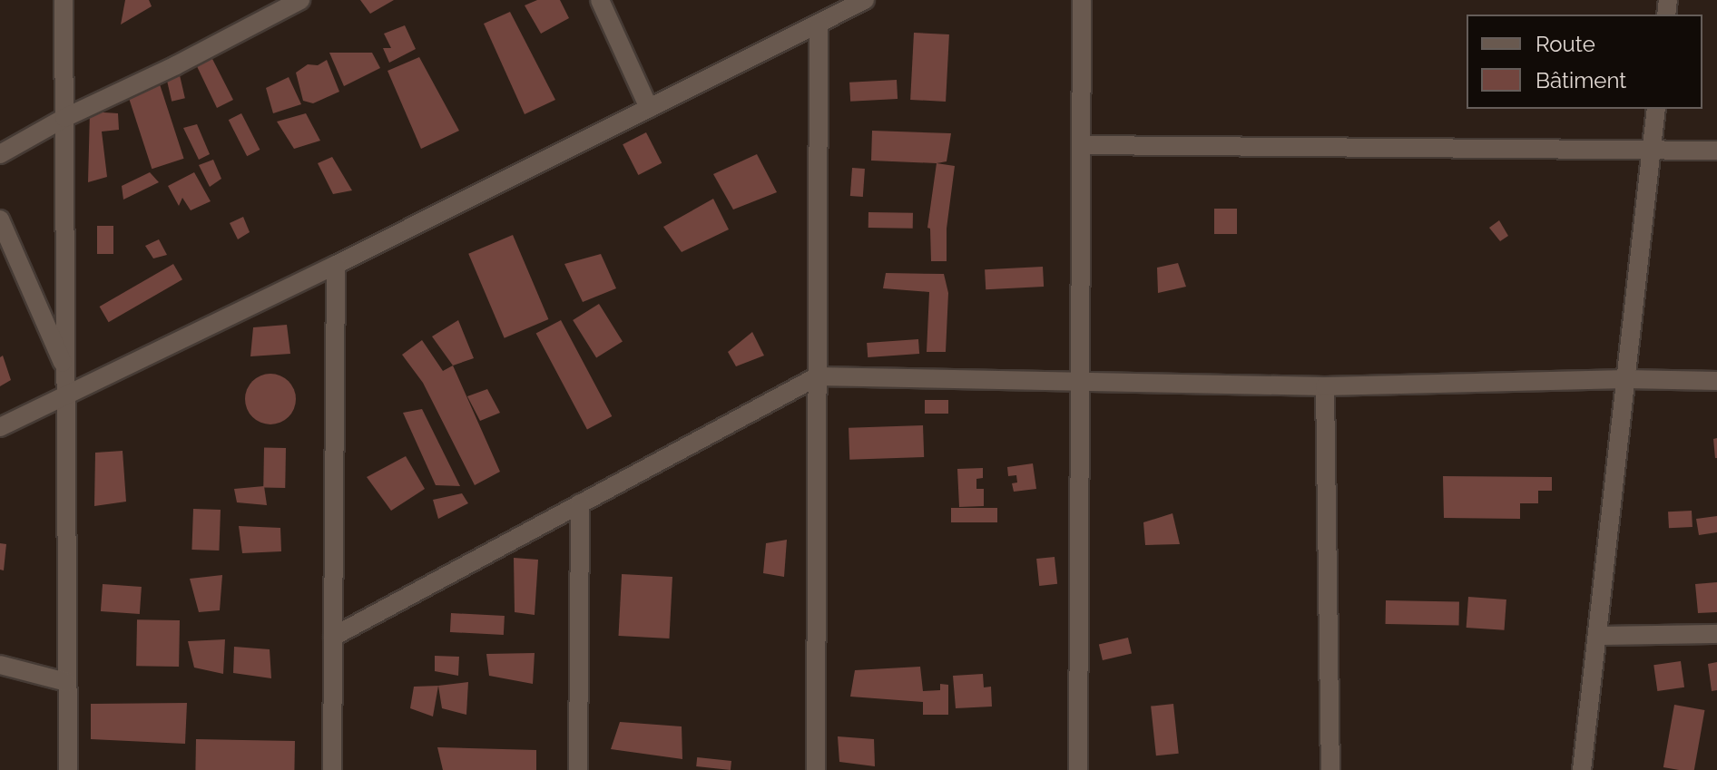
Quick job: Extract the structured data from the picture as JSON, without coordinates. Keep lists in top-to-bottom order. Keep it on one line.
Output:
{"legend":["Route","Bâtiment"]}
